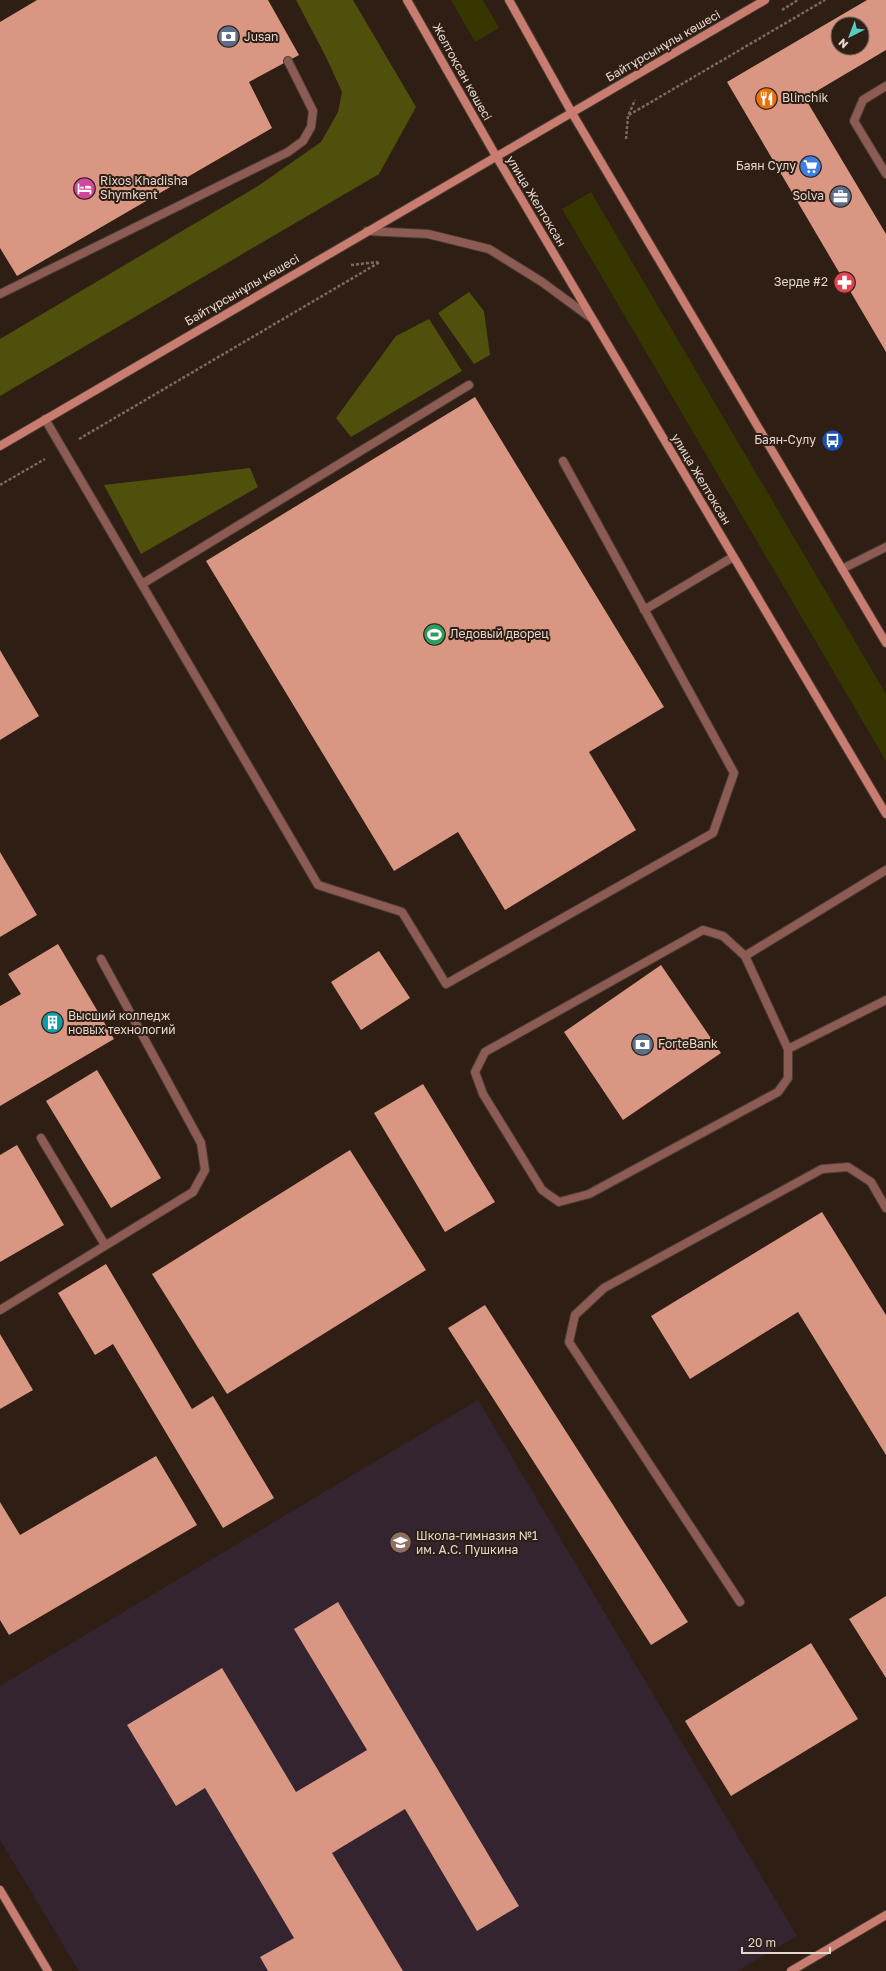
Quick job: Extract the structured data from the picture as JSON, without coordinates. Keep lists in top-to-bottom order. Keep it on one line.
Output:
{"streets":{"main road":["Байтұрсынұлы көшесі","Желтоқсан көшесі","улица Желтоксан"]},"crossings":[["Байтұрсынұлы көшесі","Желтоқсан көшесі"],["Байтұрсынұлы көшесі","улица Желтоксан"],["Желтоқсан көшесі","улица Желтоксан"]],"places":{"bank":["Jusan","ForteBank"],"restaurant":["Blinchik"],"supermarket":["Баян Сулу"],"hotel":["Rixos Khadisha Shymkent"],"office":["Solva"],"pharmacy":["Зерде #2"],"bus stop":["Баян-Сулу"],"sports":["Ледовый дворец"],"building":["Высший колледж новых технологий"],"school or university":["Школа-гимназия №1 им. А.С. Пушкина"]},"scale_bar":"20 m","north":"bottom left"}
